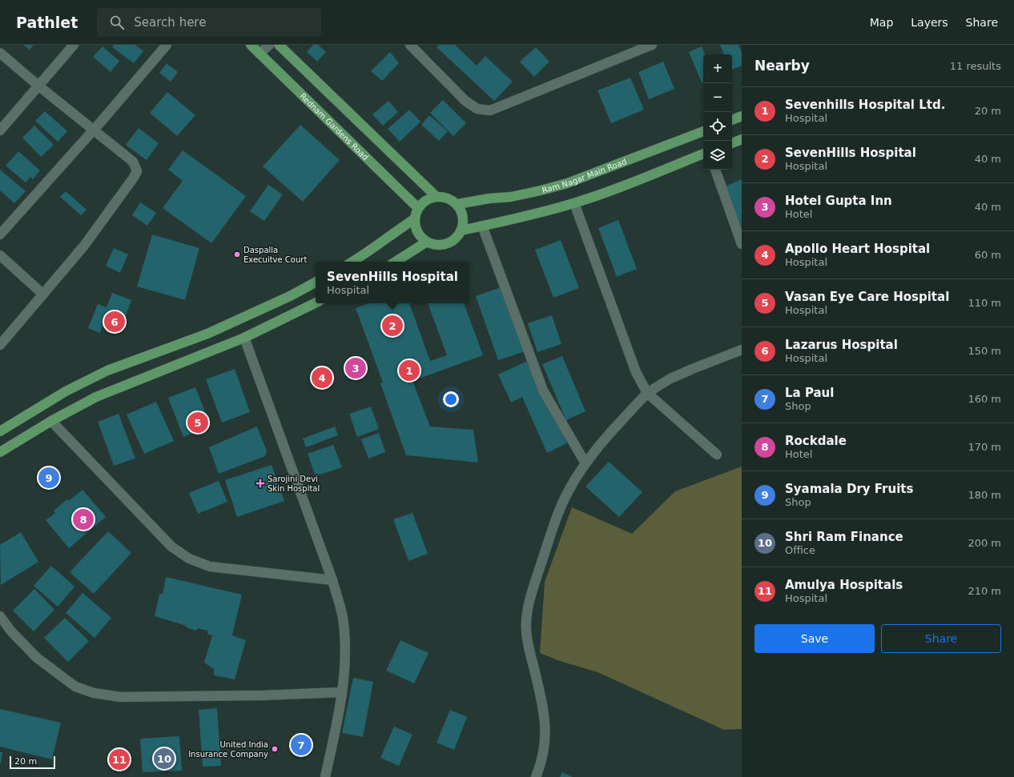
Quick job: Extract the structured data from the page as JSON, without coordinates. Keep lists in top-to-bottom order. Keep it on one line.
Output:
{"streets":{"main road":["Rednam Gardens Road","Ram Nagar Main Road"]},"crossings":[["Rednam Gardens Road","Ram Nagar Main Road"]],"places":{"other":["Daspalla Execuitve Court","United India Insurance Company"],"health":["Sarojini Devi Skin Hospital"]},"scale_bar":"20 m","page":{"header":"Pathlet","search":"Search here","nav":["Map","Layers","Share"],"heading":["Nearby","11 results"],"map_buttons":["+","−"],"list":[{"mark":"1","name":"Sevenhills Hospital Ltd.","note":"Hospital","value":"20 m"},{"mark":"2","name":"SevenHills Hospital","note":"Hospital","value":"40 m"},{"mark":"3","name":"Hotel Gupta Inn","note":"Hotel","value":"40 m"},{"mark":"4","name":"Apollo Heart Hospital","note":"Hospital","value":"60 m"},{"mark":"5","name":"Vasan Eye Care Hospital","note":"Hospital","value":"110 m"},{"mark":"6","name":"Lazarus Hospital","note":"Hospital","value":"150 m"},{"mark":"7","name":"La Paul","note":"Shop","value":"160 m"},{"mark":"8","name":"Rockdale","note":"Hotel","value":"170 m"},{"mark":"9","name":"Syamala Dry Fruits","note":"Shop","value":"180 m"},{"mark":"10","name":"Shri Ram Finance","note":"Office","value":"200 m"},{"mark":"11","name":"Amulya Hospitals","note":"Hospital","value":"210 m"}],"popup":["SevenHills Hospital","Hospital"],"pins":["6","2","3","1","4","5","9","8","7","10","11"],"buttons":["Save","Share"],"scale":"20 m"}}
